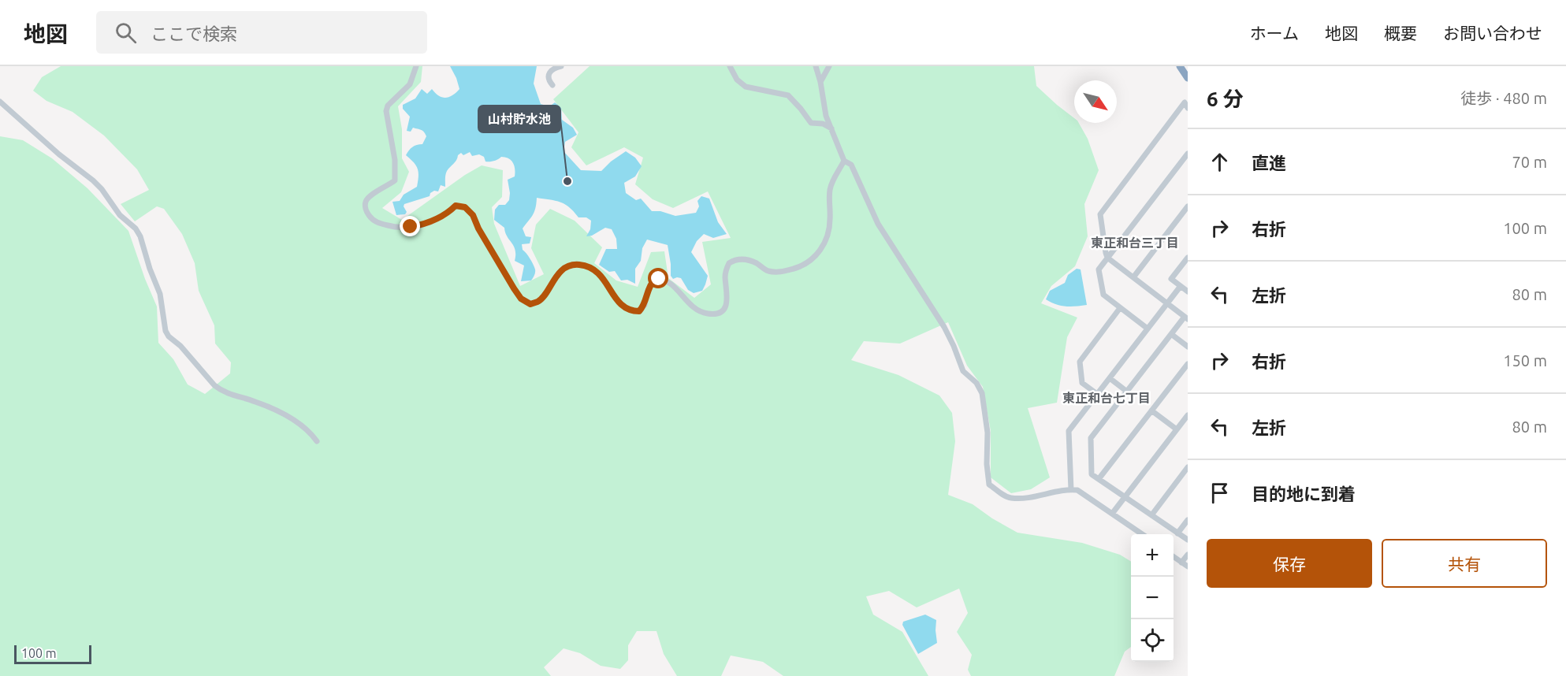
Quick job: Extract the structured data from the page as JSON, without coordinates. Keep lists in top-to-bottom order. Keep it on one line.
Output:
{"districts":["東正和台三丁目","東正和台七丁目"],"places":["山村貯水池"],"scale_bar":"100 m","north":"bottom right","page":{"header":"地図","search":"ここで検索","nav":["ホーム","地図","概要","お問い合わせ"],"heading":["6 分","徒歩 · 480 m"],"list":[["直進","70 m"],["右折","100 m"],["左折","80 m"],["右折","150 m"],["左折","80 m"],"目的地に到着"],"buttons":["保存","共有"],"map_buttons":["+","−"],"scale":"100 m"}}
